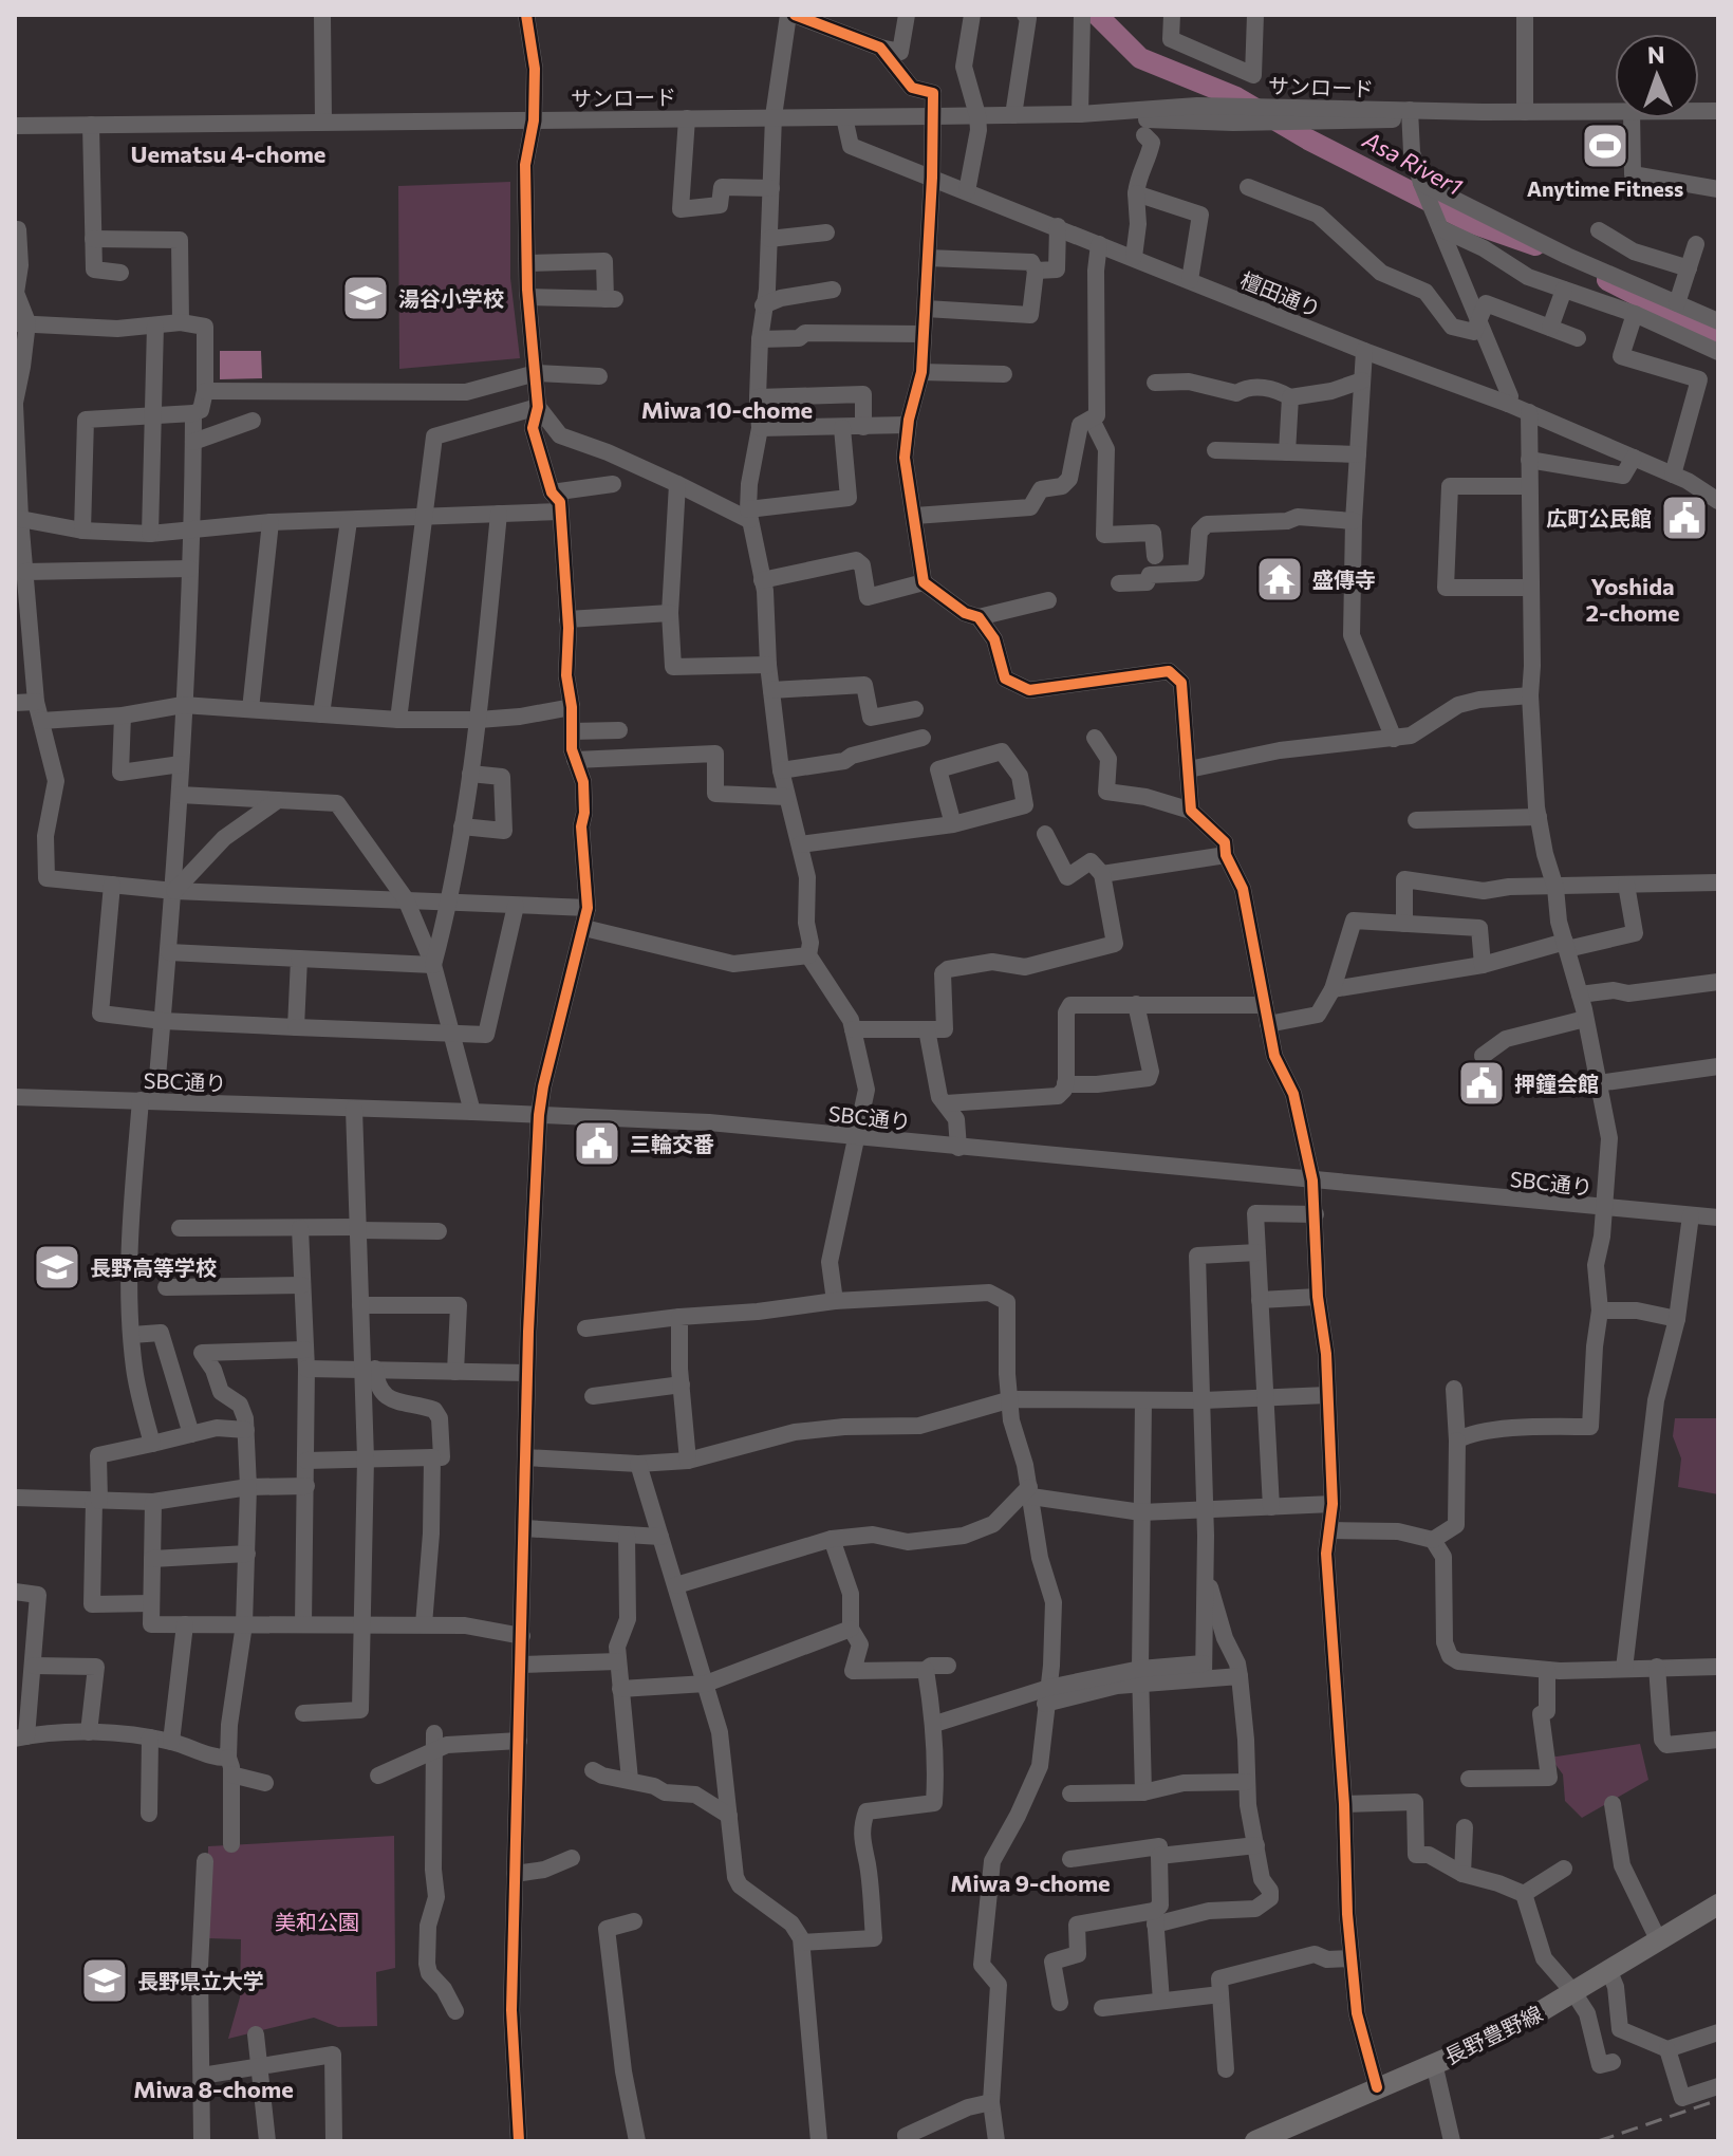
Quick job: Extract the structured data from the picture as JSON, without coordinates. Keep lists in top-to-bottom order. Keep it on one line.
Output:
{"streets":{"main road":["長野豊野線"],"street":["サンロード","檀田通り","SBC通り"]},"crossings":[["サンロード","檀田通り"]],"districts":["Uematsu 4-chome","Miwa 10-chome","Yoshida 2-chome","Miwa 9-chome","Miwa 8-chome"],"water":["Asa River1"],"parks":["美和公園"],"places":{"sports":["Anytime Fitness"],"school or university":["湯谷小学校","長野高等学校","長野県立大学"],"public building":["広町公民館","押鐘会館","三輪交番"],"temple":["盛傳寺"]},"north":"top"}
